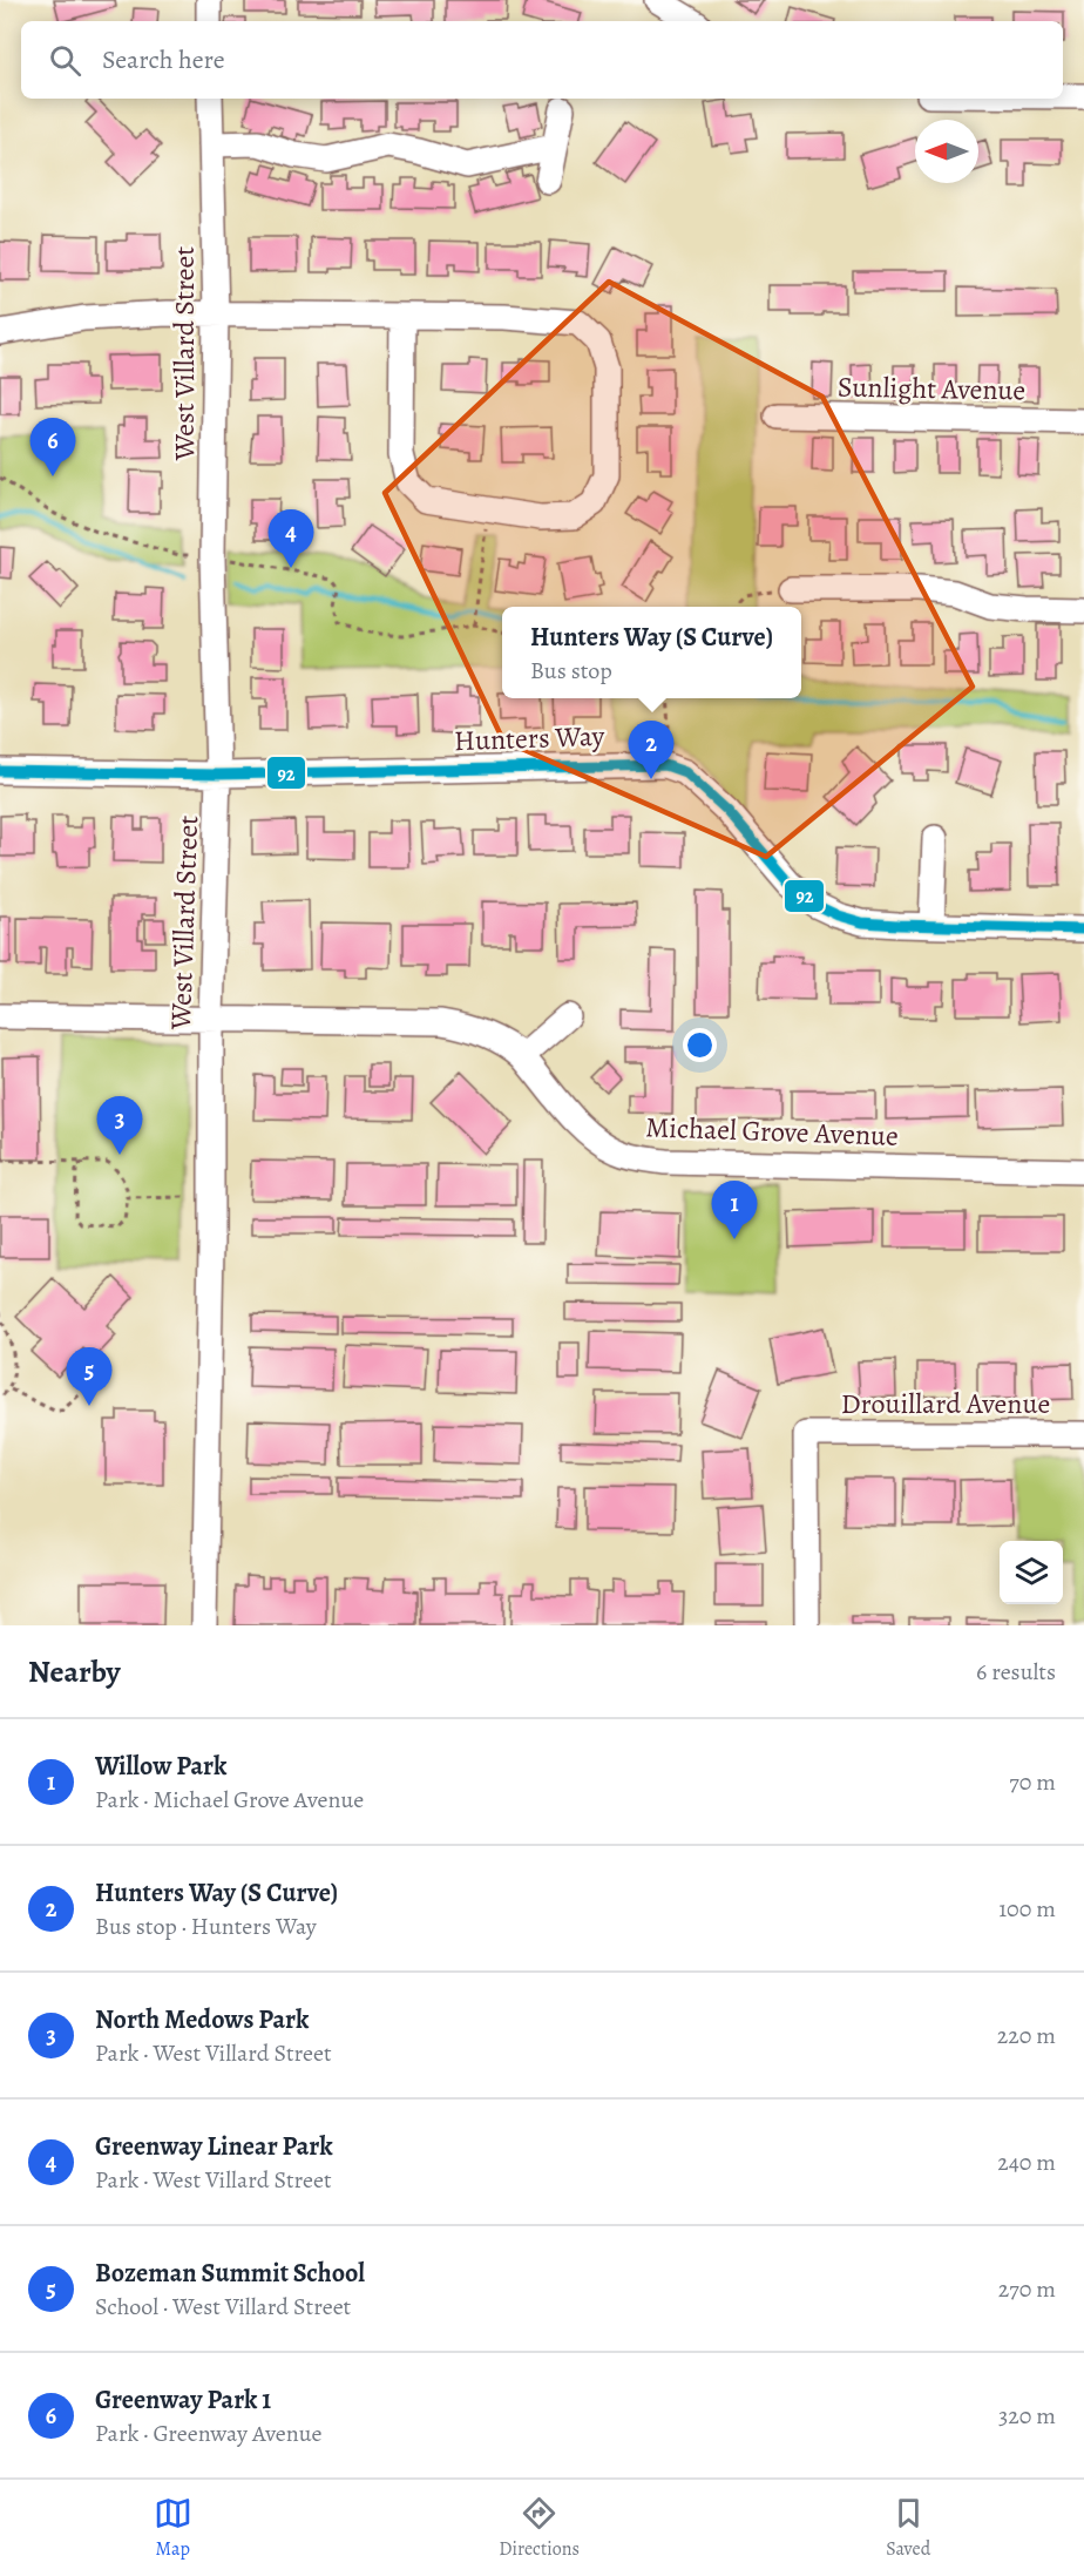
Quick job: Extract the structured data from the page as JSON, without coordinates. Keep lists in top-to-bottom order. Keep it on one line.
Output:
{"streets":{"street":["West Villard Street","Sunlight Avenue","Hunters Way","Michael Grove Avenue","Drouillard Avenue"]},"crossings":[["West Villard Street","Hunters Way"],["West Villard Street","Michael Grove Avenue"]],"lines":["transit line 92"],"north":"left","page":{"search":"Search here","pins":["6","4","2","3","1","5"],"popup":["Hunters Way (S Curve)","Bus stop"],"heading":["Nearby","6 results"],"list":[{"mark":"1","name":"Willow Park","note":"Park · Michael Grove Avenue","value":"70 m"},{"mark":"2","name":"Hunters Way (S Curve)","note":"Bus stop · Hunters Way","value":"100 m"},{"mark":"3","name":"North Medows Park","note":"Park · West Villard Street","value":"220 m"},{"mark":"4","name":"Greenway Linear Park","note":"Park · West Villard Street","value":"240 m"},{"mark":"5","name":"Bozeman Summit School","note":"School · West Villard Street","value":"270 m"},{"mark":"6","name":"Greenway Park 1","note":"Park · Greenway Avenue","value":"320 m"}],"nav":["Map","Directions","Saved"]}}
